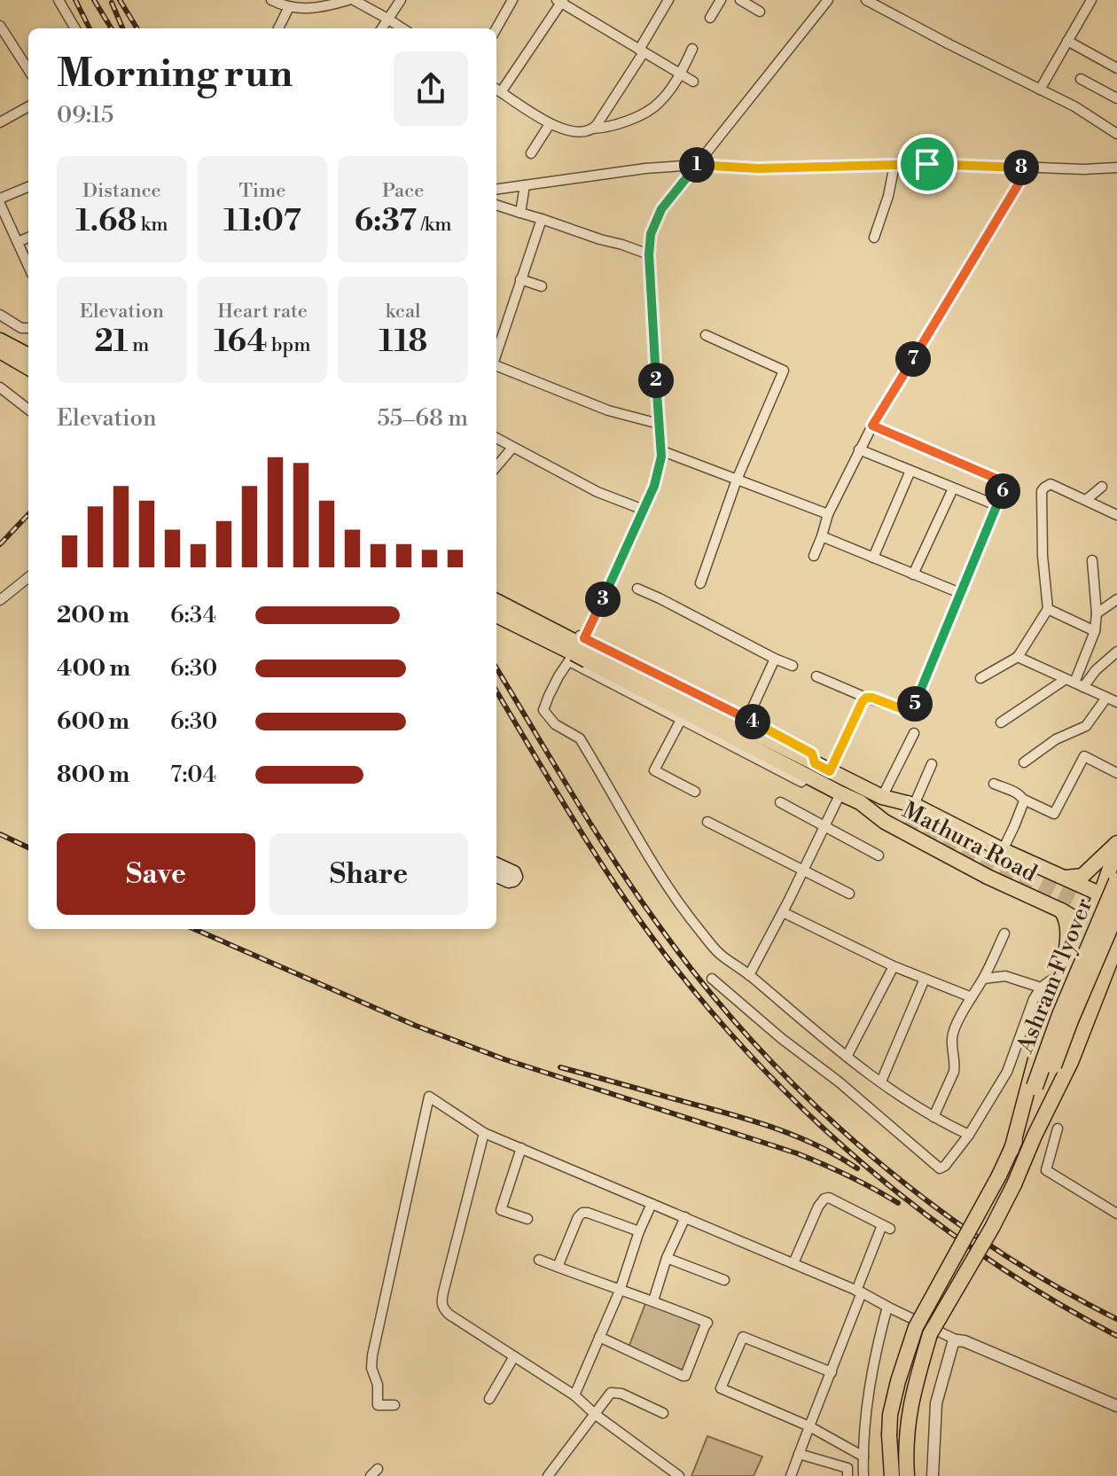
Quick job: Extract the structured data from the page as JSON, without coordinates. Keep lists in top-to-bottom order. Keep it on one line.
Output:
{"streets":{"highway":["Ashram Flyover"],"main road":["Mathura Road"]},"page":{"heading":["Morning run","09:15"],"pins":["1","8","7","2","6","3","5","4"],"stats":[["Distance","1.68 km"],["Time","11:07"],["Pace","6:37 /km"],["Elevation","21 m"],["Heart rate","164 bpm"],["kcal","118"]],"chart":["Elevation","55–68 m"],"list":[{"name":"200 m","note":"6:34"},{"name":"400 m","note":"6:30"},{"name":"600 m","note":"6:30"},{"name":"800 m","note":"7:04"}],"buttons":["Save","Share"]}}
